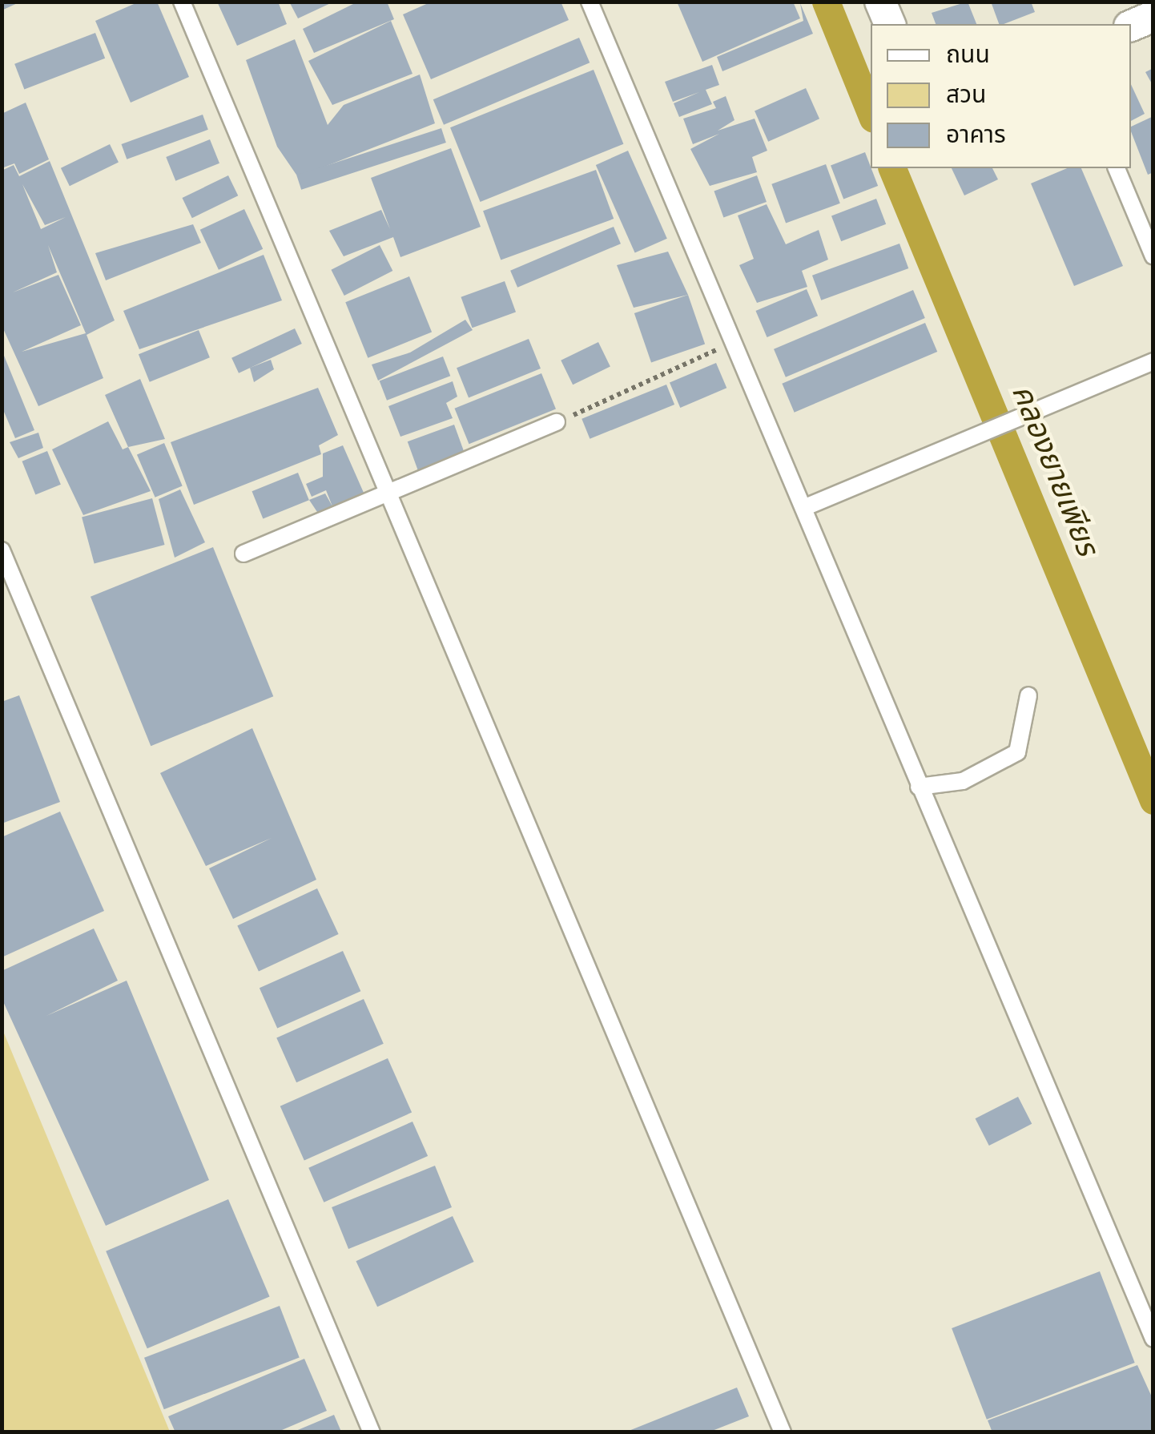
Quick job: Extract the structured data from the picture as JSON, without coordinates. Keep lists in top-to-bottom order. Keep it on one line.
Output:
{"water":["คลองยายเพียร"],"legend":["ถนน","สวน","อาคาร"]}
